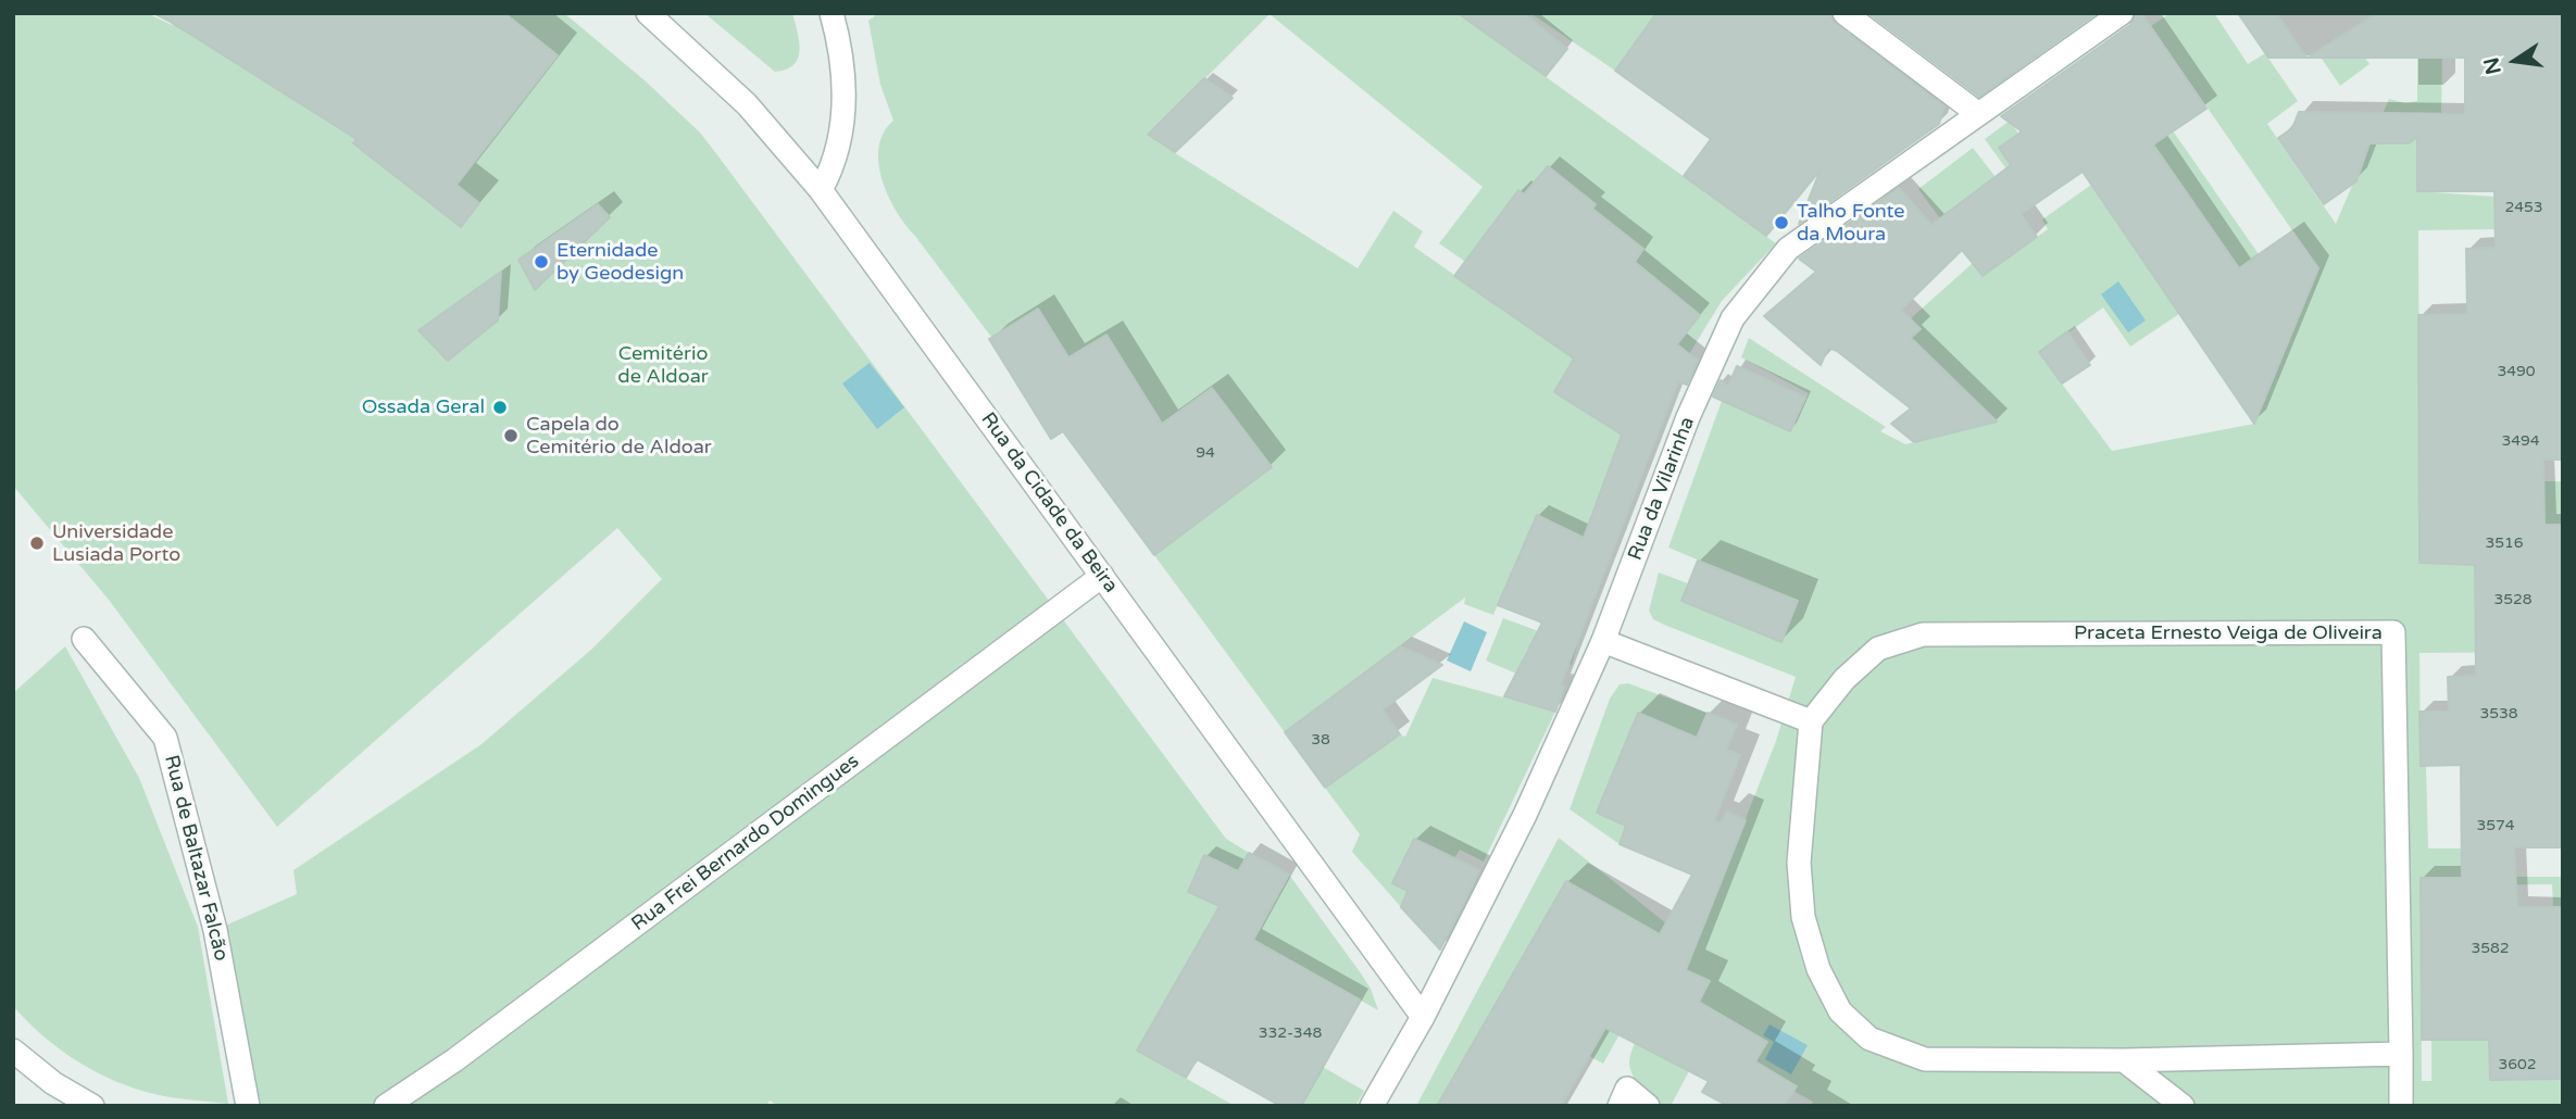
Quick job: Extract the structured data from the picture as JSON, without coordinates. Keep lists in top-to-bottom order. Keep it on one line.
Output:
{"streets":{"street":["Rua da Vilarinha","Rua da Cidade da Beira","Praceta Ernesto Veiga de Oliveira","Rua Frei Bernardo Domingues","Rua de Baltazar Falcão"]},"crossings":[["Rua da Vilarinha","Rua da Cidade da Beira"],["Rua da Cidade da Beira","Rua Frei Bernardo Domingues"]],"parks":["Cemitério de Aldoar"],"places":["Talho Fonte da Moura","Eternidade by Geodesign","Ossada Geral","Capela do Cemitério de Aldoar","Universidade Lusiada Porto"],"house_numbers":["2453","3490","3494","94","3516","3528","3538","38","3574","3582","332-348","3602"],"north":"left"}
